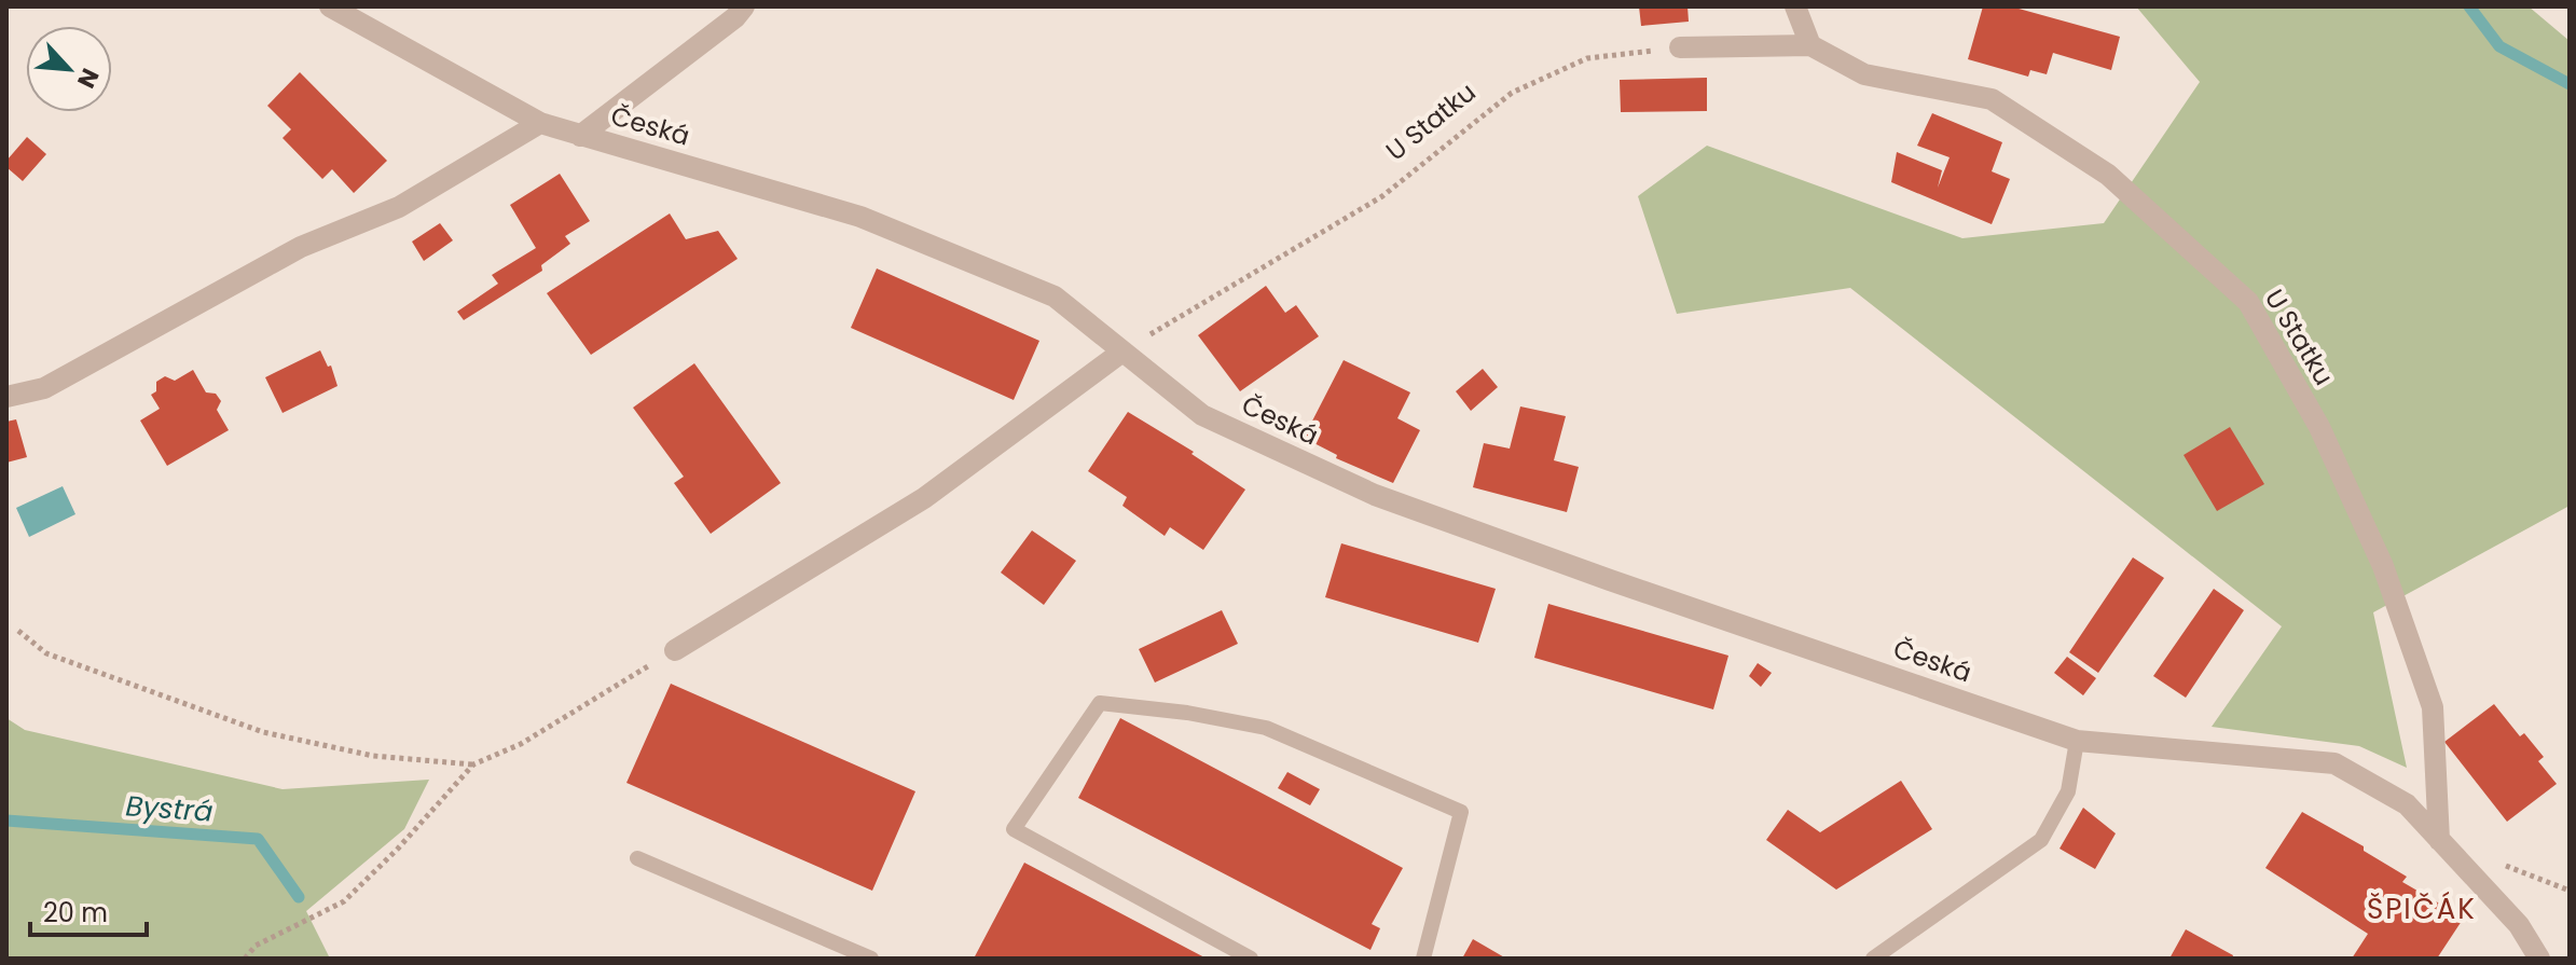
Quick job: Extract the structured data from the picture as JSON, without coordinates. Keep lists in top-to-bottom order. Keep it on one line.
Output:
{"streets":{"street":["U Statku","Česká"]},"crossings":[["U Statku","Česká"]],"districts":["ŠPIČÁK"],"water":["Bystrá"],"scale_bar":"20 m","north":"bottom right"}
